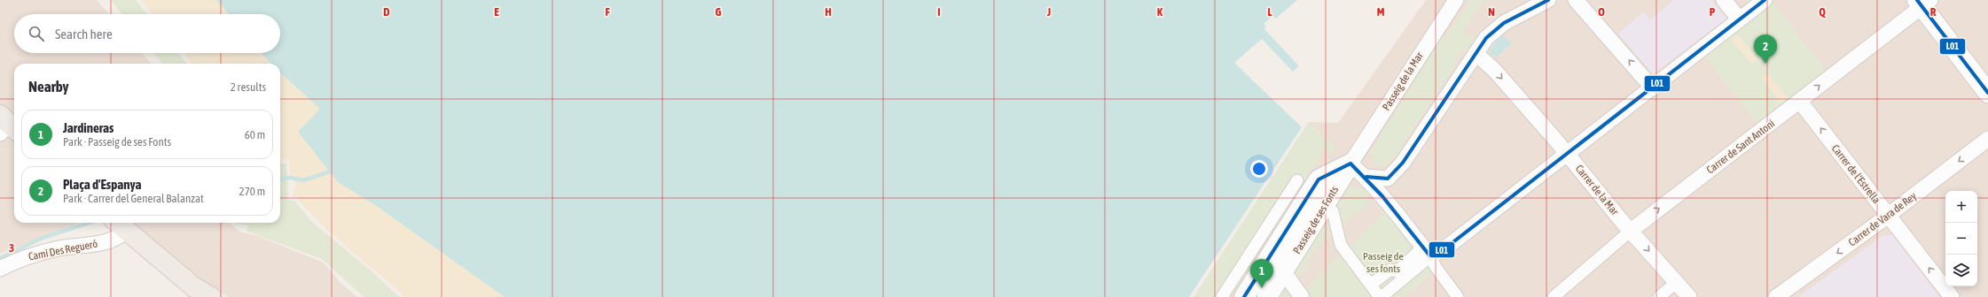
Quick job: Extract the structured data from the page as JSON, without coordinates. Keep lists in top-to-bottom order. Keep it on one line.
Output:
{"streets":{"street":["Passeig de la Mar","Carrer de Sant Antoni","Carrer de l'Estrella","Carrer de la Mar","Carrer de Vara de Rey","Passeig de ses Fonts","Camí Des Regueró"]},"crossings":[["Passeig de la Mar","Passeig de ses Fonts"],["Carrer de Sant Antoni","Carrer de l'Estrella"],["Carrer de Sant Antoni","Carrer de la Mar"],["Carrer de l'Estrella","Carrer de Vara de Rey"]],"one_way":["Carrer de l'Estrella","Carrer de Vara de Rey"],"parks":["Passeig de ses fonts"],"lines":["transit line L01"],"page":{"search":"Search here","pins":["2","1"],"heading":["Nearby","2 results"],"list":[{"mark":"1","name":"Jardineras","note":"Park · Passeig de ses Fonts","value":"60 m"},{"mark":"2","name":"Plaça d'Espanya","note":"Park · Carrer del General Balanzat","value":"270 m"}],"map_buttons":["+","−"]},"grid":{"columns":["D","E","F","G","H","I","J","K","L","M","N","O","P","Q","R"],"rows":["3"]}}
